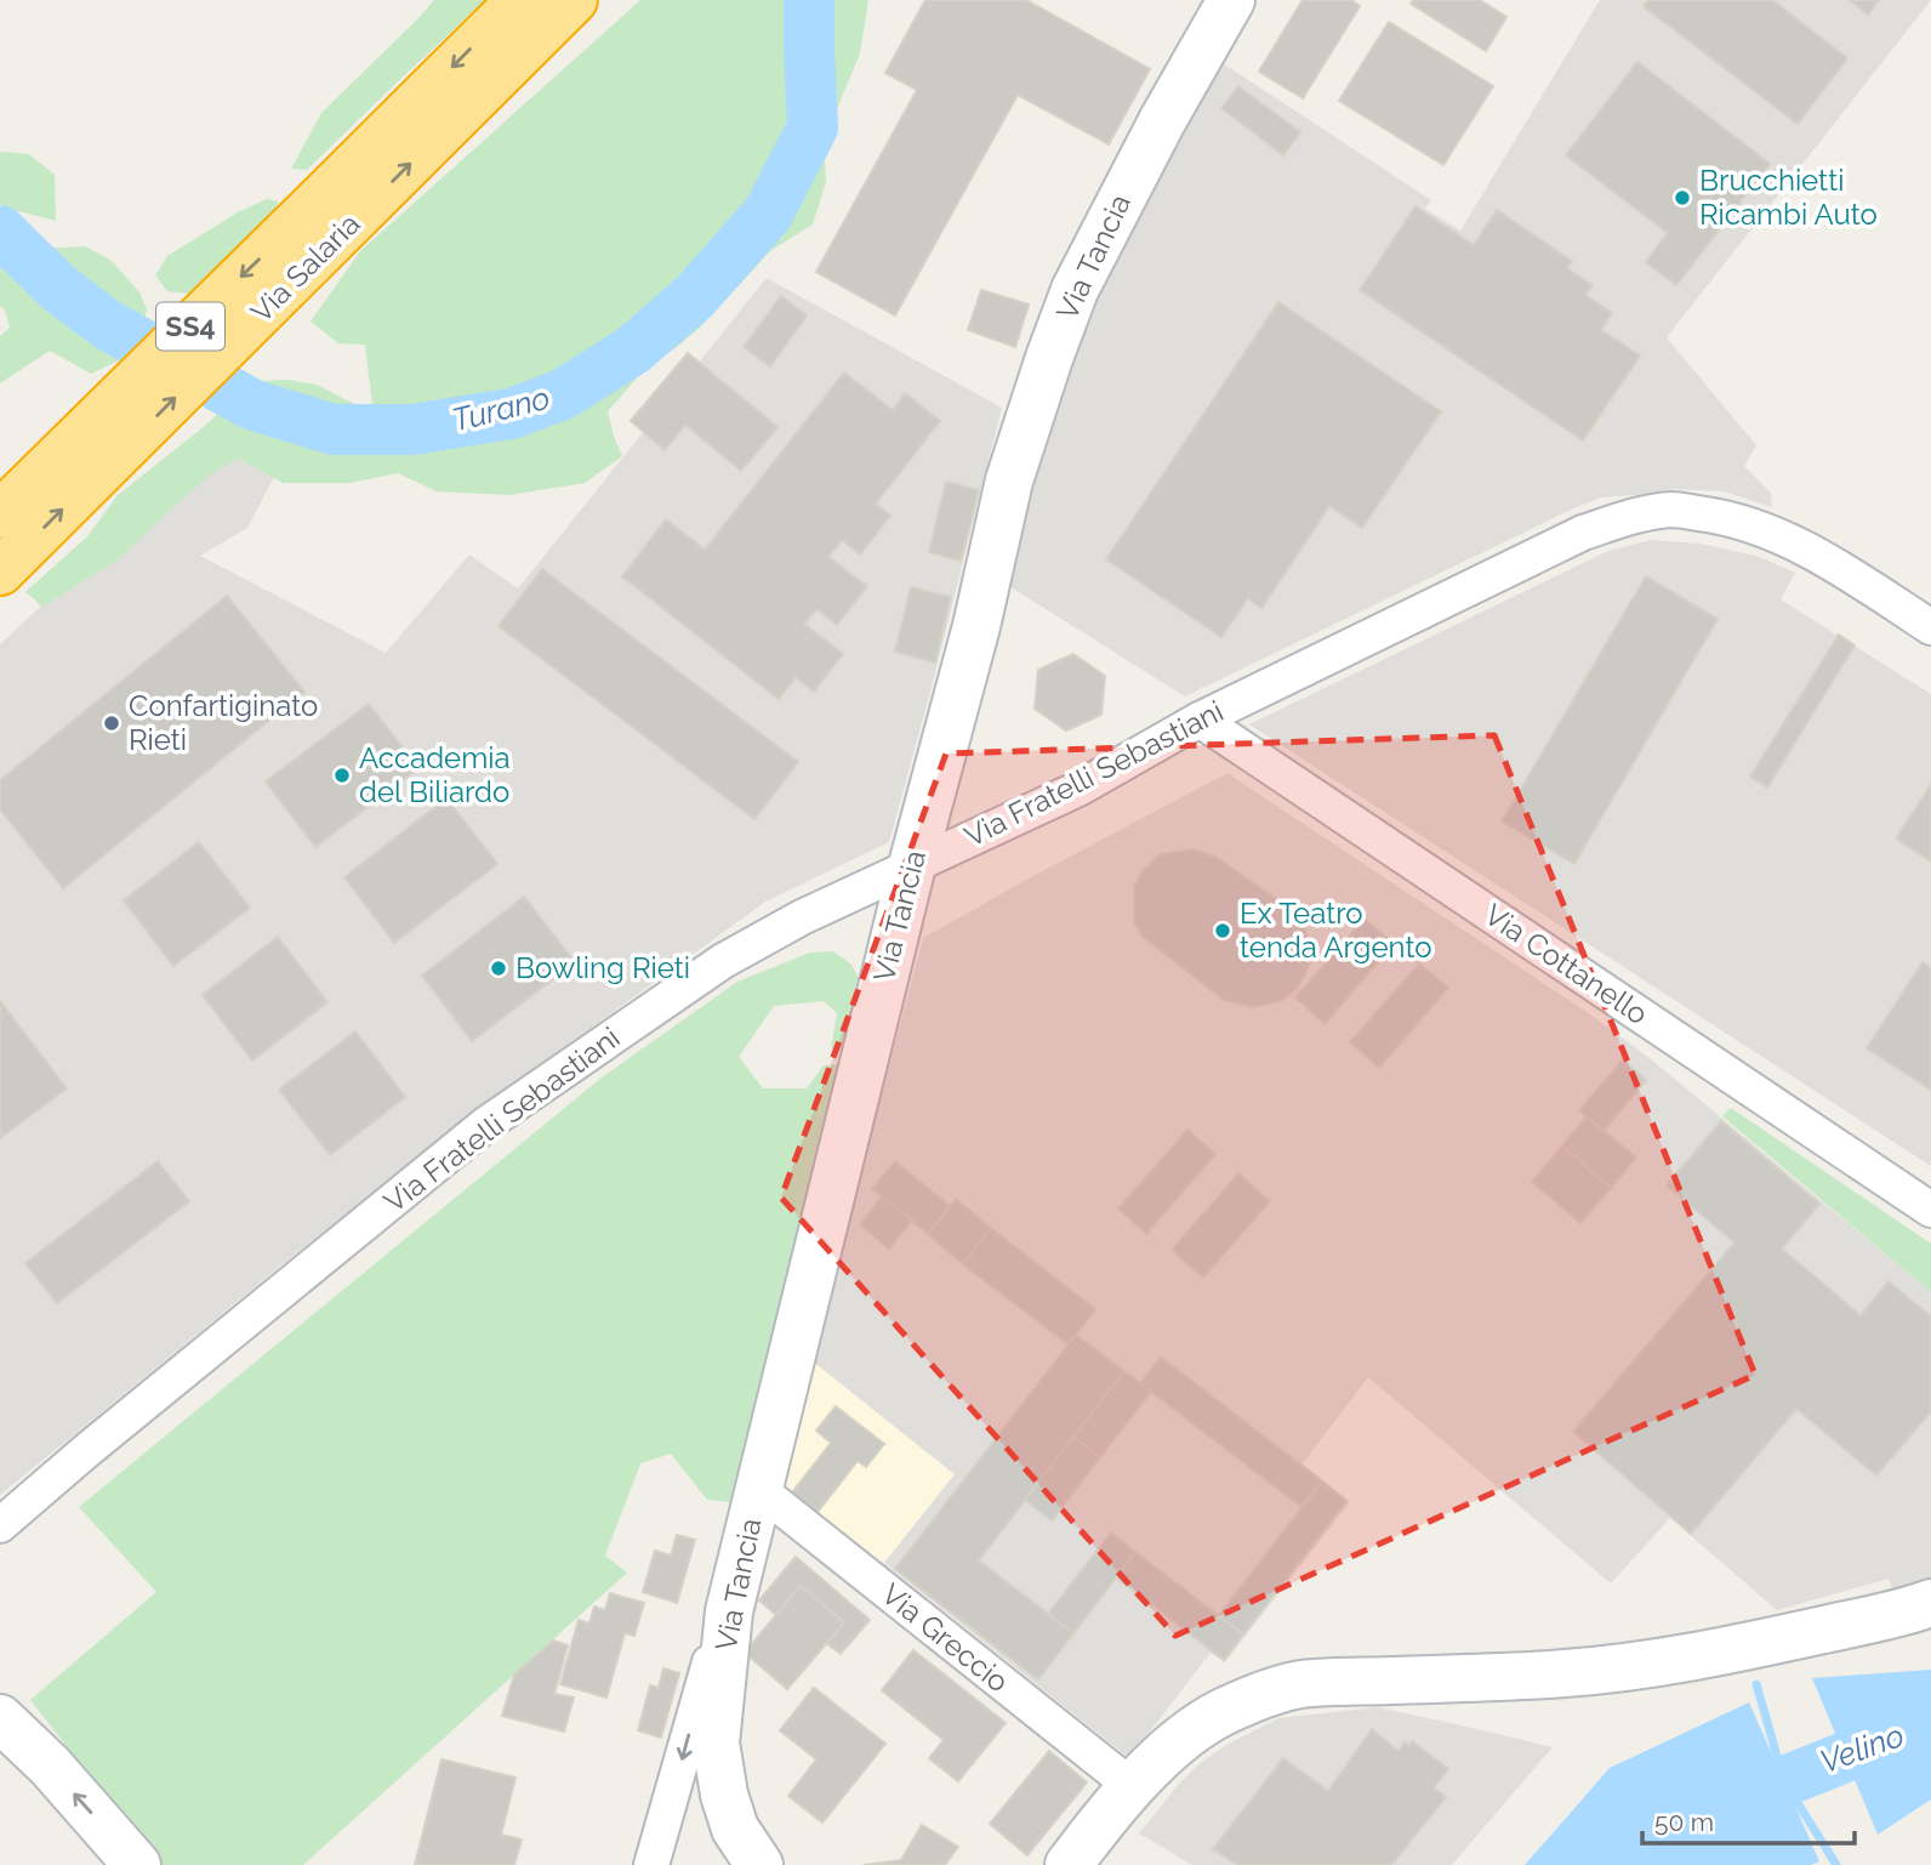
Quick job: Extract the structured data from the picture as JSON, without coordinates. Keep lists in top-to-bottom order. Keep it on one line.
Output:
{"streets":{"highway":["Via Salaria","SS4"],"main road":["Via Tancia"],"street":["Via Fratelli Sebastiani","Via Cottanello","Via Greccio"]},"crossings":[["Via Tancia","Via Fratelli Sebastiani"],["Via Tancia","Via Greccio"],["Via Fratelli Sebastiani","Via Cottanello"]],"water":["Turano","Velino"],"places":["Brucchietti Ricambi Auto","Confartiginato Rieti","Accademia del Biliardo","Ex Teatro tenda Argento","Bowling Rieti"],"scale_bar":"50 m"}
